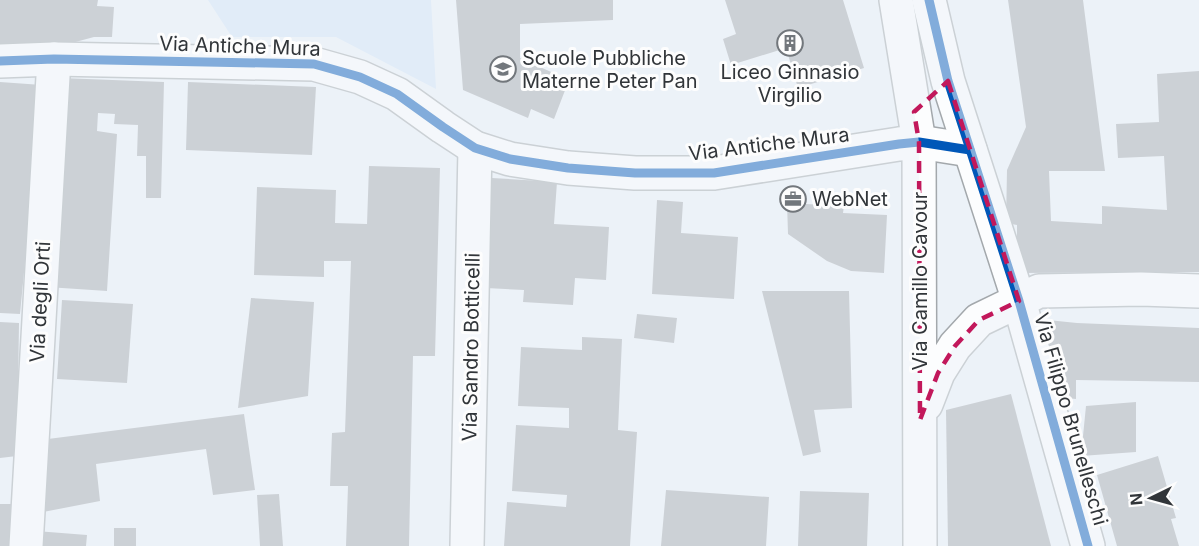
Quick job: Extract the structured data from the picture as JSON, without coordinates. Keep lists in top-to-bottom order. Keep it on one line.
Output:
{"streets":{"street":["Via Antiche Mura","Via Camillo Cavour","Via degli Orti","Via Sandro Botticelli","Via Filippo Brunelleschi"]},"crossings":[["Via Antiche Mura","Via Camillo Cavour"],["Via Antiche Mura","Via degli Orti"],["Via Antiche Mura","Via Sandro Botticelli"]],"places":{"building":["Liceo Ginnasio Virgilio"],"school or university":["Scuole Pubbliche Materne Peter Pan"],"office":["WebNet"]},"north":"left"}
